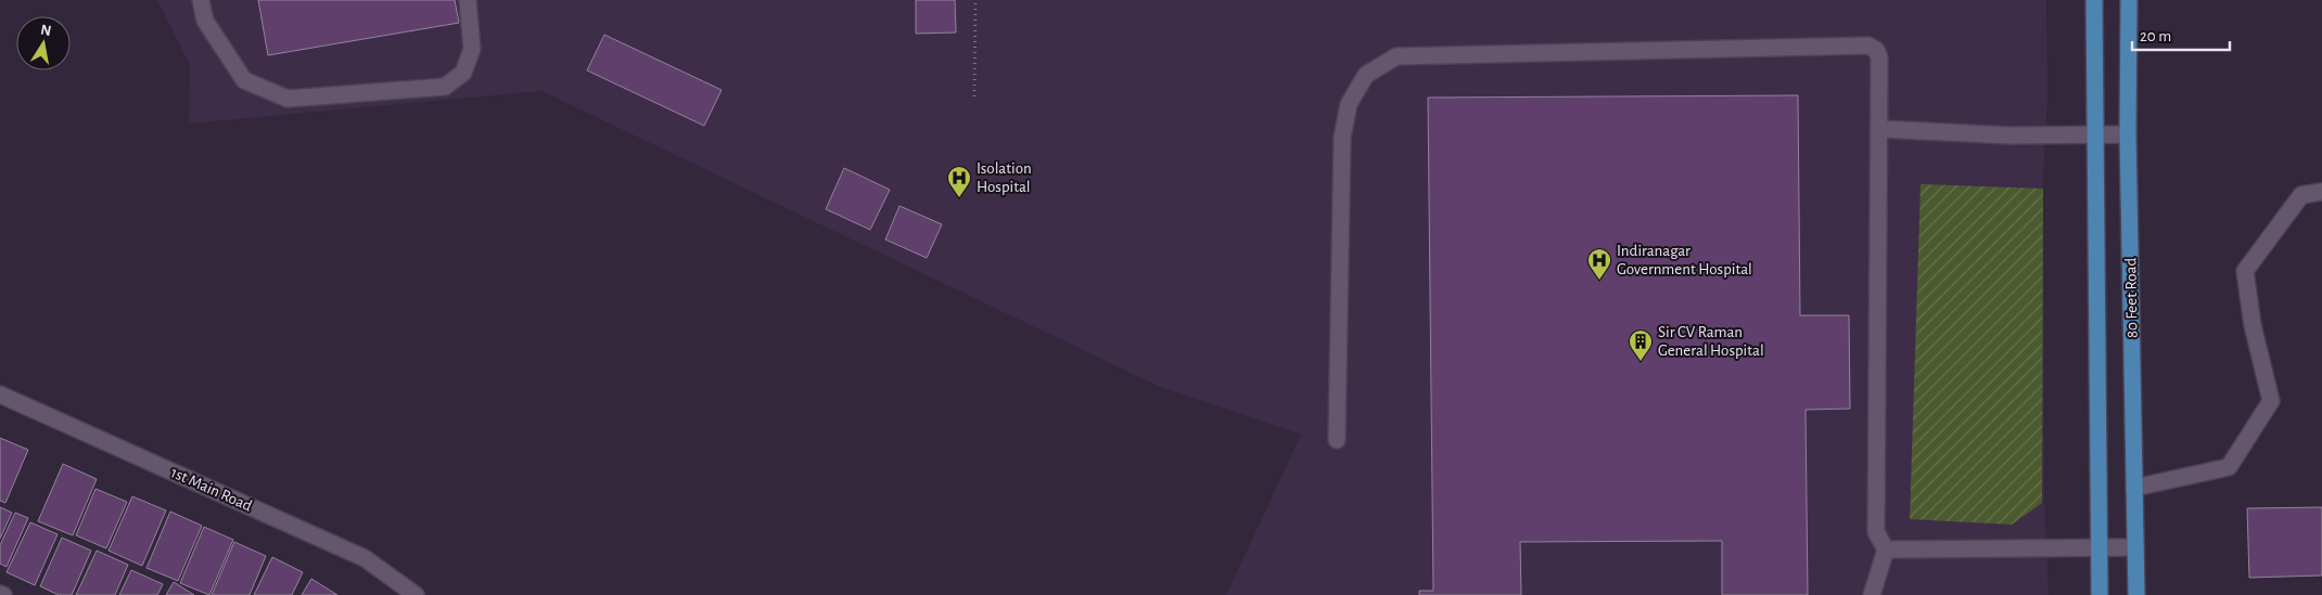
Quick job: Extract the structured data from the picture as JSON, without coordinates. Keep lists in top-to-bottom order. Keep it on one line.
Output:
{"streets":{"main road":["80 Feet Road"],"street":["1st Main Road"]},"places":{"hospital":["Isolation Hospital","Indiranagar Government Hospital"],"building":["Sir CV Raman General Hospital"]},"scale_bar":"20 m","north":"top"}
